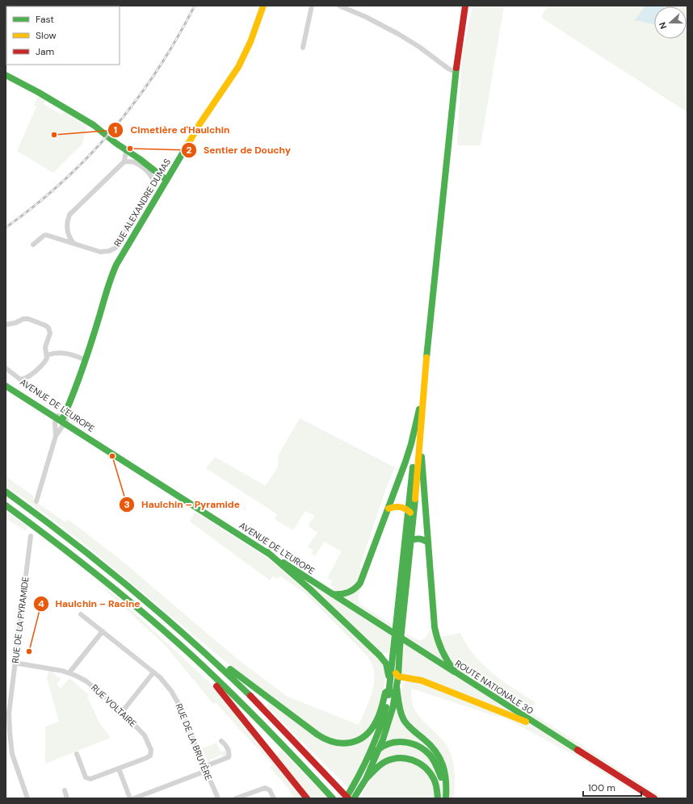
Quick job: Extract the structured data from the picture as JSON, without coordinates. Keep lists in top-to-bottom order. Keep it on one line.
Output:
{"streets":{"main road":["RUE ALEXANDRE DUMAS","AVENUE DE L'EUROPE","ROUTE NATIONALE 30"],"street":["RUE DE LA PYRAMIDE","RUE VOLTAIRE","RUE DE LA BRUYÈRE"]},"crossings":[["RUE ALEXANDRE DUMAS","AVENUE DE L'EUROPE"],["AVENUE DE L'EUROPE","ROUTE NATIONALE 30"],["RUE DE LA PYRAMIDE","RUE VOLTAIRE"]],"places":["Cimetière d'Haulchin","Sentier de Douchy","Haulchin – Pyramide","Haulchin – Racine"],"legend":["Fast","Slow","Jam"],"scale_bar":"100 m","north":"left"}
